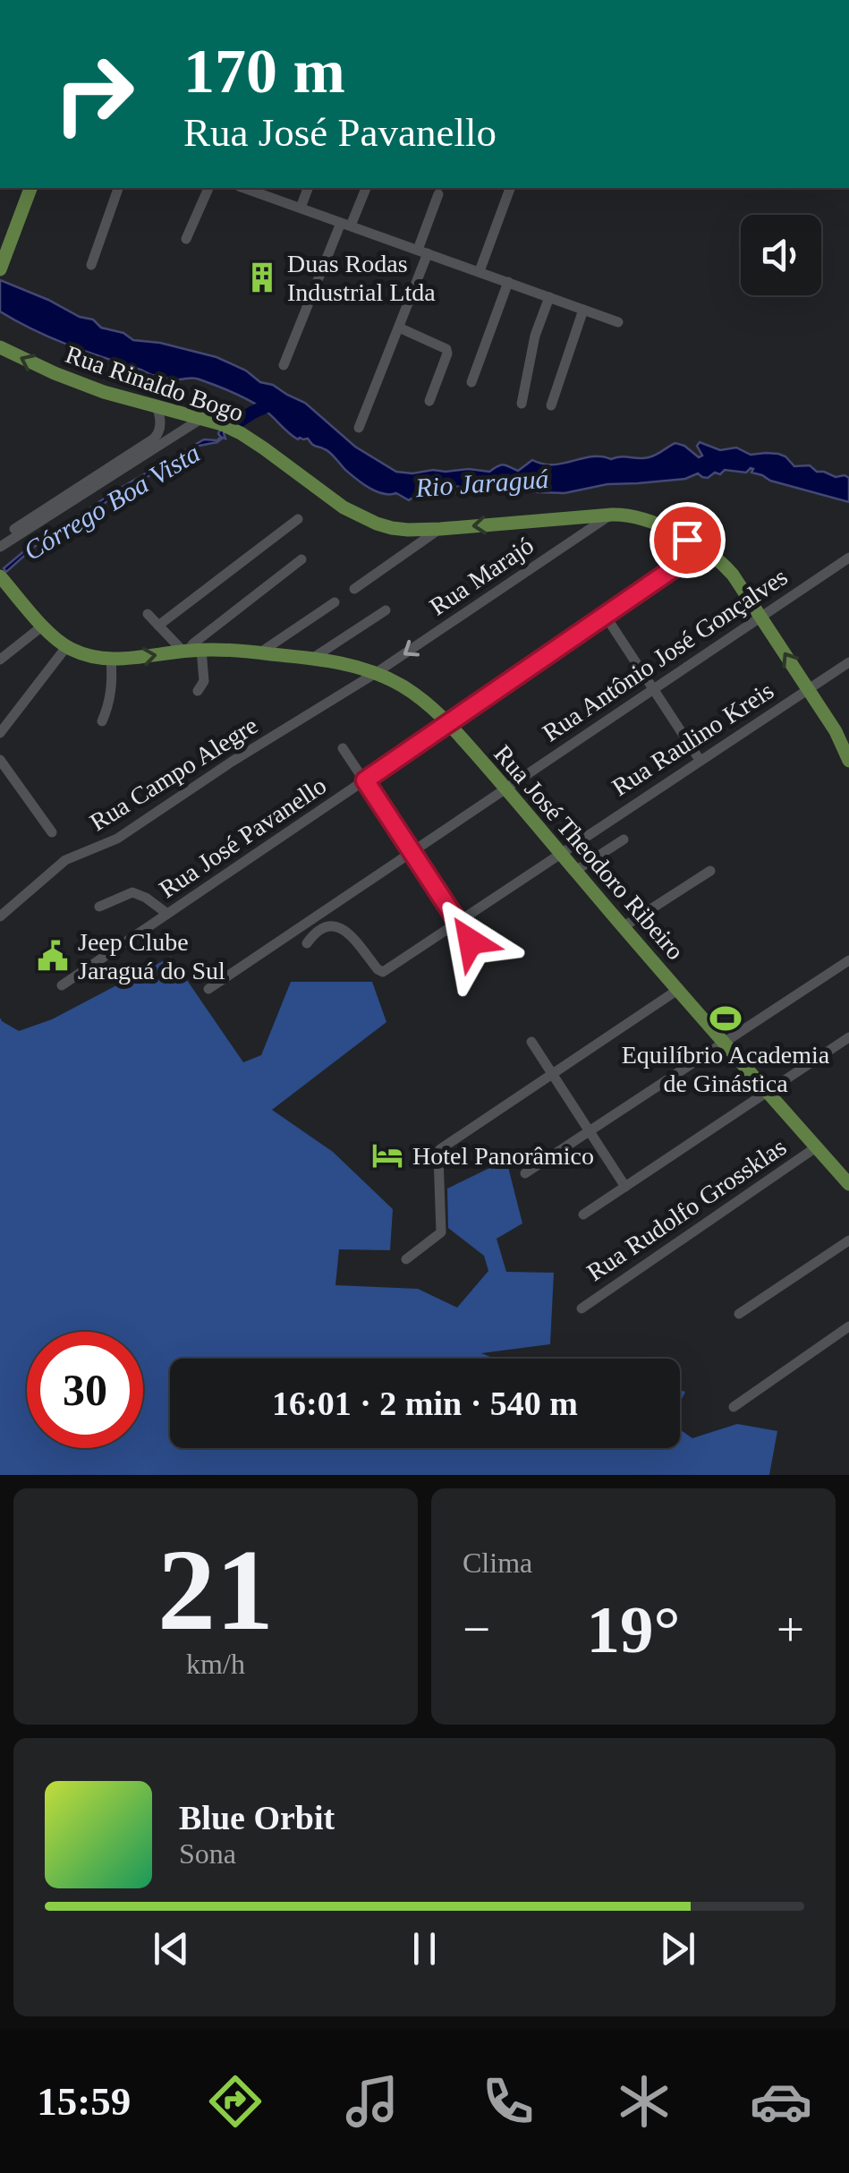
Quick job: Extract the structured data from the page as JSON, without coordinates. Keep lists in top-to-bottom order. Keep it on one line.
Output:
{"streets":{"main road":["Rua Rinaldo Bogo","Rua José Theodoro Ribeiro"],"street":["Rua Marajó","Rua Antônio José Gonçalves","Rua Raulino Kreis","Rua Campo Alegre","Rua José Pavanello","Rua Rudolfo Grossklas"]},"crossings":[["Rua Rinaldo Bogo","Rua Marajó"],["Rua Rinaldo Bogo","Rua Antônio José Gonçalves"],["Rua Rinaldo Bogo","Rua Raulino Kreis"],["Rua Rinaldo Bogo","Rua José Pavanello"],["Rua Marajó","Rua Campo Alegre"],["Rua Marajó","Rua José Theodoro Ribeiro"],["Rua Antônio José Gonçalves","Rua José Theodoro Ribeiro"],["Rua Raulino Kreis","Rua José Theodoro Ribeiro"],["Rua Campo Alegre","Rua José Theodoro Ribeiro"],["Rua José Pavanello","Rua José Theodoro Ribeiro"],["Rua José Theodoro Ribeiro","Rua Rudolfo Grossklas"]],"one_way":["Rua Rinaldo Bogo"],"water":["Rio Jaraguá","Córrego Boa Vista"],"places":{"building":["Duas Rodas Industrial Ltda"],"public building":["Jeep Clube Jaraguá do Sul"],"sports":["Equilíbrio Academia de Ginástica"],"hotel":["Hotel Panorâmico"]},"page":{"turn":["170 m","Rua José Pavanello"],"limit":"30","trip":"16:01 · 2 min · 540 m","tile":[["21","km/h"],"Clima"],"heat":["−","19°","+"],"song":["Blue Orbit","Sona"],"tabs":"15:59"}}
